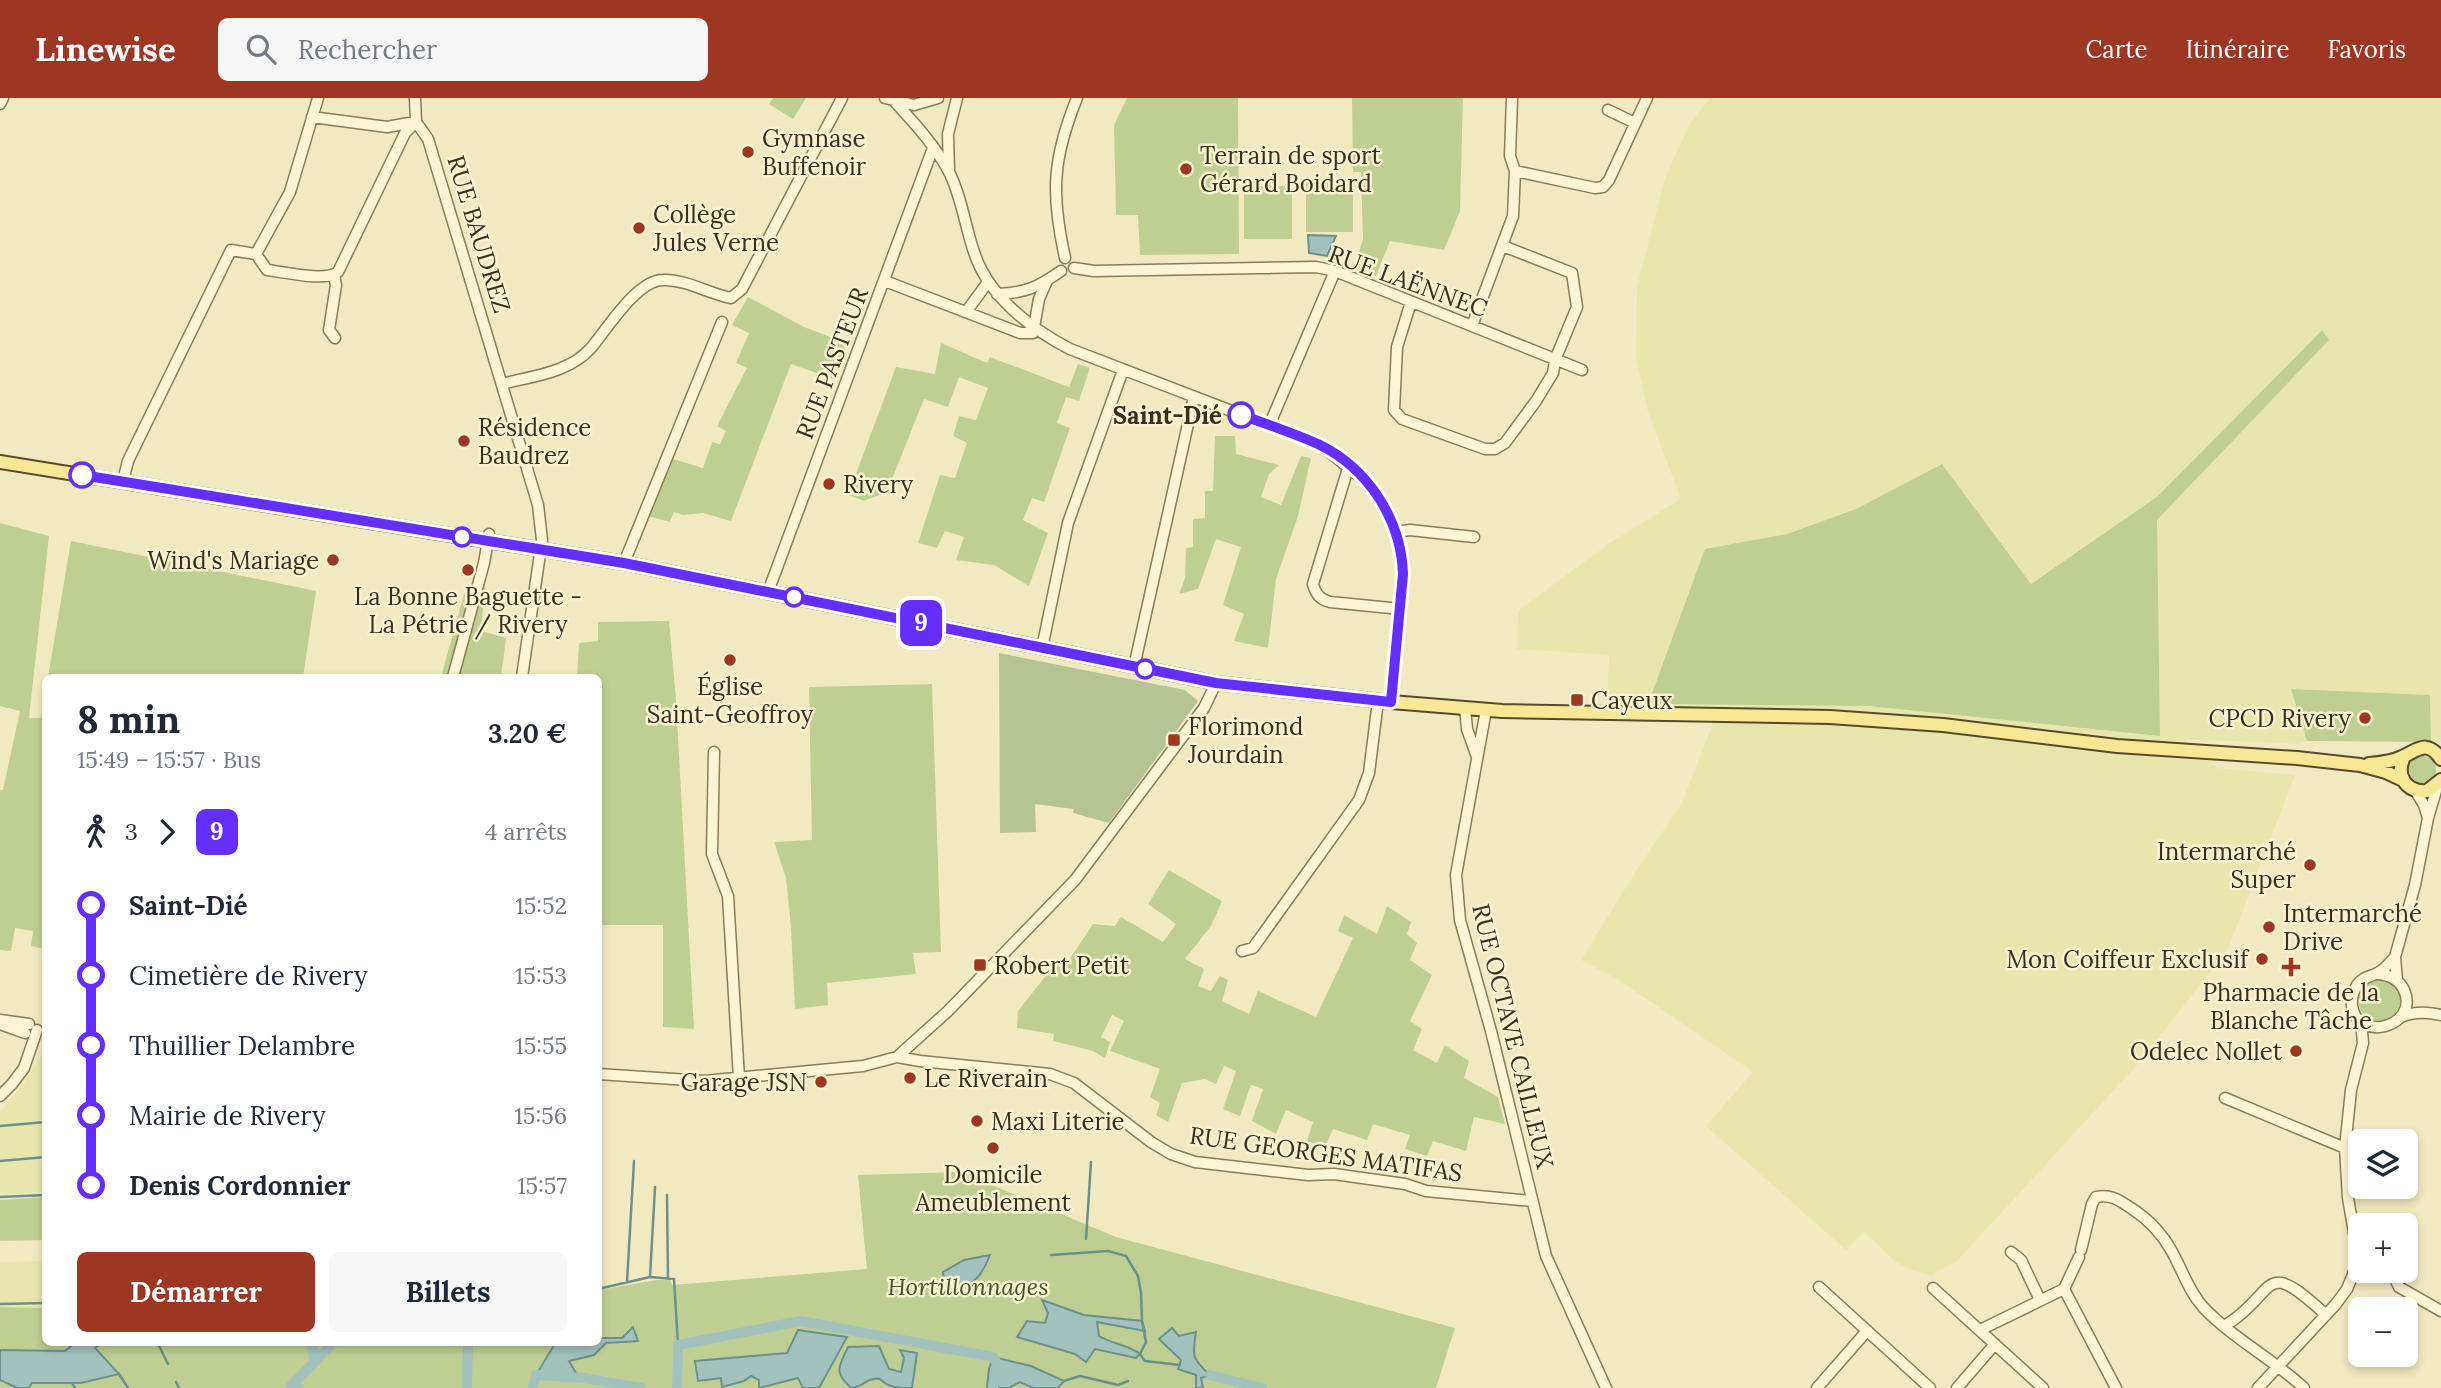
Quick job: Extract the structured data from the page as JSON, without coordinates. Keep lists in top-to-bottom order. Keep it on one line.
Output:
{"streets":{"street":["RUE BAUDREZ","RUE LAËNNEC","RUE PASTEUR","RUE OCTAVE CAILLEUX","RUE GEORGES MATIFAS"]},"crossings":[["RUE OCTAVE CAILLEUX","RUE GEORGES MATIFAS"]],"parks":["Hortillonnages"],"places":{"other":["Gymnase Buffenoir","Terrain de sport Gérard Boidard","Collège Jules Verne","Saint-Dié","Résidence Baudrez","Rivery","Wind's Mariage","La Bonne Baguette - La Pétrie / Rivery","Église Saint-Geoffroy","CPCD Rivery","Intermarché Super","Intermarché Drive","Mon Coiffeur Exclusif","Odelec Nollet","Le Riverain","Garage JSN","Maxi Literie","Domicile Ameublement"],"transit":["Cayeux","Florimond Jourdain","Robert Petit"],"health":["Pharmacie de la Blanche Tâche"]},"lines":["bus line 9"],"page":{"header":"Linewise","search":"Rechercher","nav":["Carte","Itinéraire","Favoris"],"on_map":"9","heading":["8 min","15:49 – 15:57 · Bus","3.20 €"],"legs":["3","9","4 arrêts"],"list":[{"name":"Saint-Dié","value":"15:52"},{"name":"Cimetière de Rivery","value":"15:53"},{"name":"Thuillier Delambre","value":"15:55"},{"name":"Mairie de Rivery","value":"15:56"},{"name":"Denis Cordonnier","value":"15:57"}],"map_buttons":["+","−"],"buttons":["Démarrer","Billets"]}}
